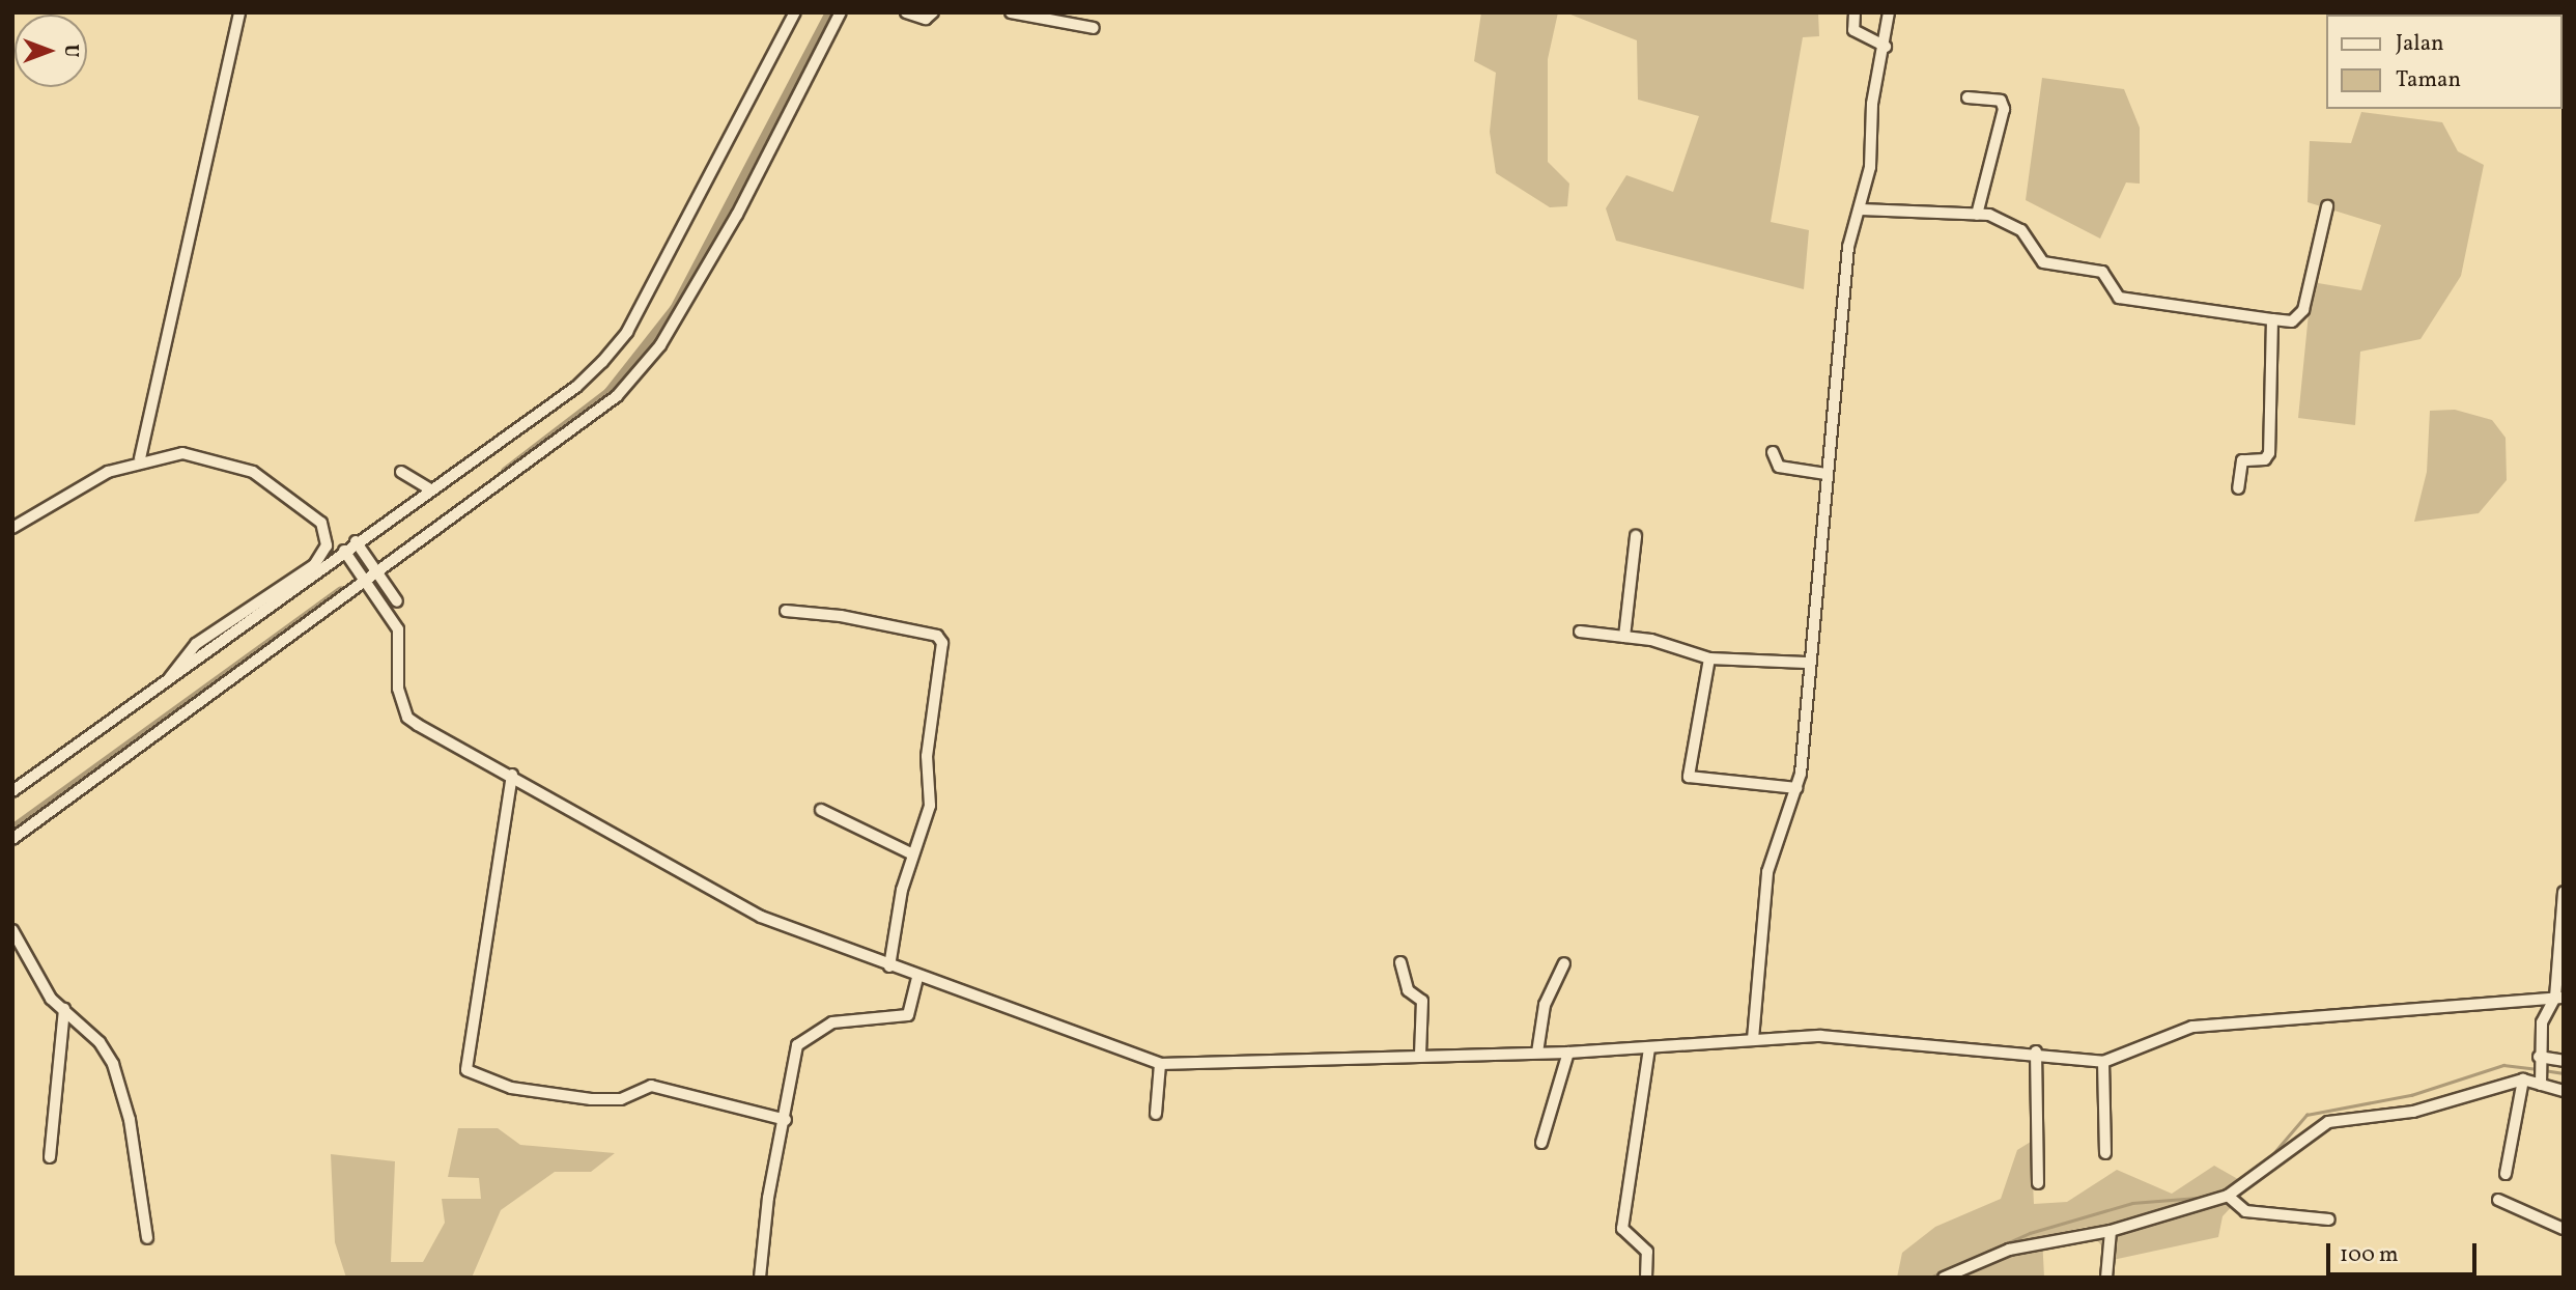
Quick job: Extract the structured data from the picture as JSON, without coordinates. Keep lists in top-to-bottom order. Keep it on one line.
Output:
{"legend":["Jalan","Taman"],"scale_bar":"100 m","north":"right"}
